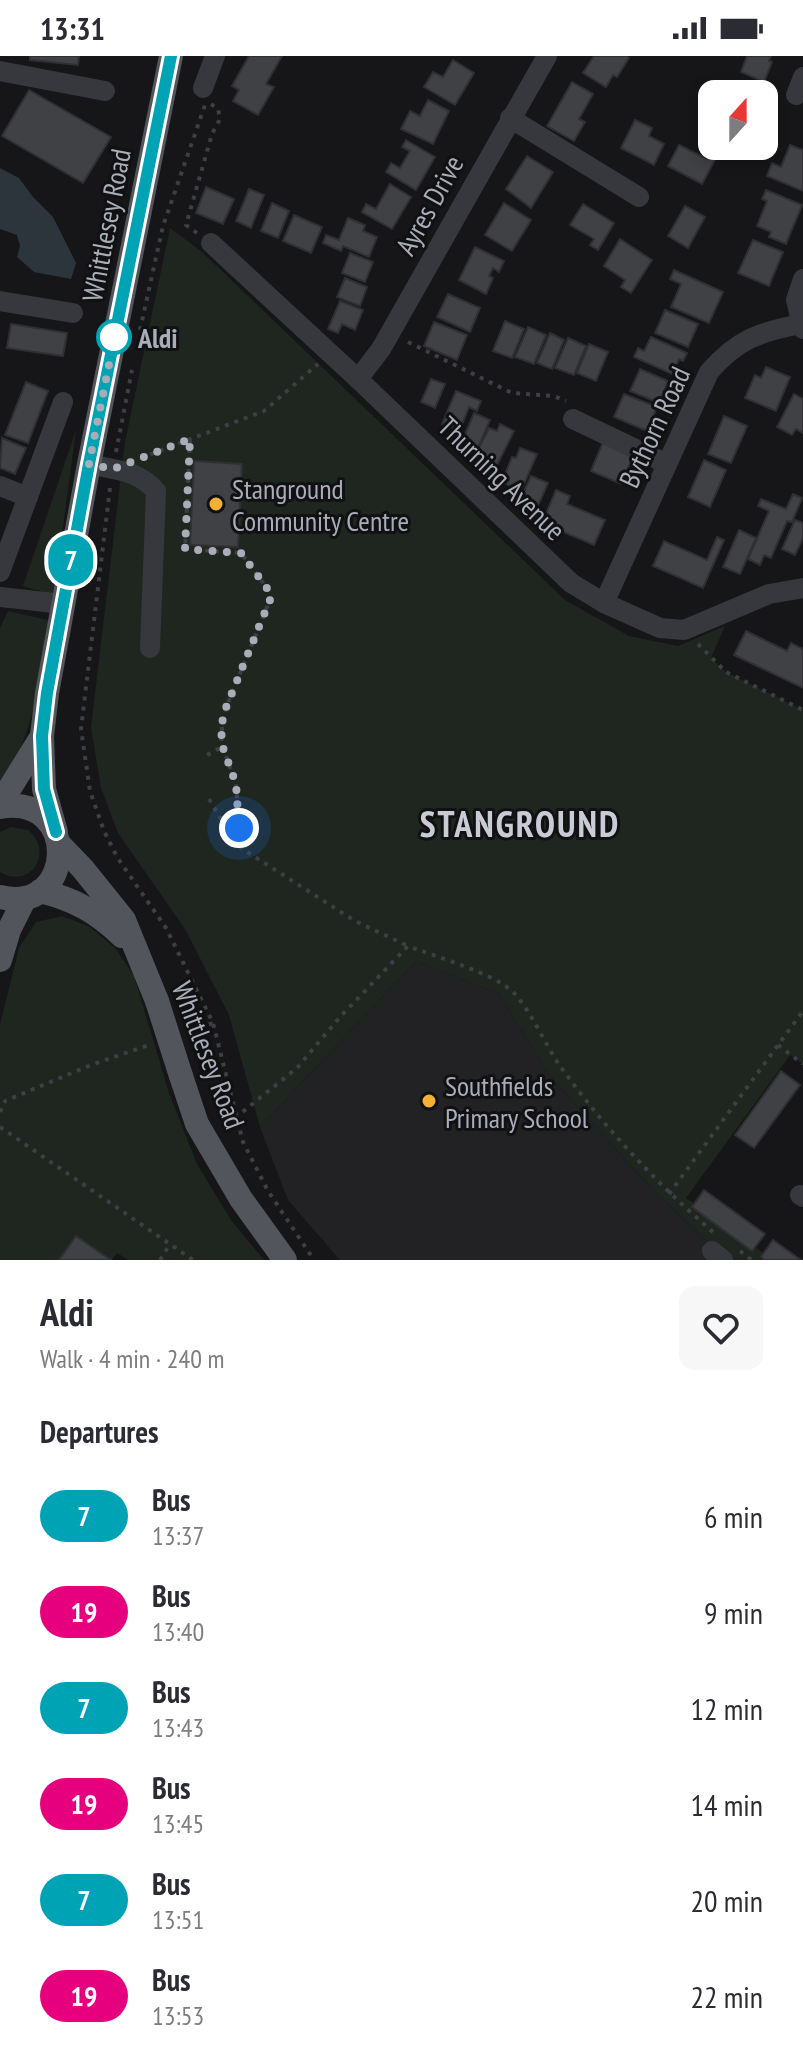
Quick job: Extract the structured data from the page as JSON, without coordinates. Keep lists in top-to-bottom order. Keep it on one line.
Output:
{"streets":{"main road":["Whittlesey Road"],"street":["Ayres Drive","Bythorn Road","Thurning Avenue"]},"crossings":[["Ayres Drive","Thurning Avenue"],["Bythorn Road","Thurning Avenue"]],"districts":["STANGROUND"],"places":["Aldi","Stanground Community Centre","Southfields Primary School"],"lines":["bus line 7"],"north":"top","page":{"status":"13:31","on_map":"7","heading":[["Aldi","Walk · 4 min · 240 m"],"Departures"],"list":[{"mark":"7","name":"Bus","note":"13:37","value":"6 min"},{"mark":"19","name":"Bus","note":"13:40","value":"9 min"},{"mark":"7","name":"Bus","note":"13:43","value":"12 min"},{"mark":"19","name":"Bus","note":"13:45","value":"14 min"},{"mark":"7","name":"Bus","note":"13:51","value":"20 min"},{"mark":"19","name":"Bus","note":"13:53","value":"22 min"}]}}
